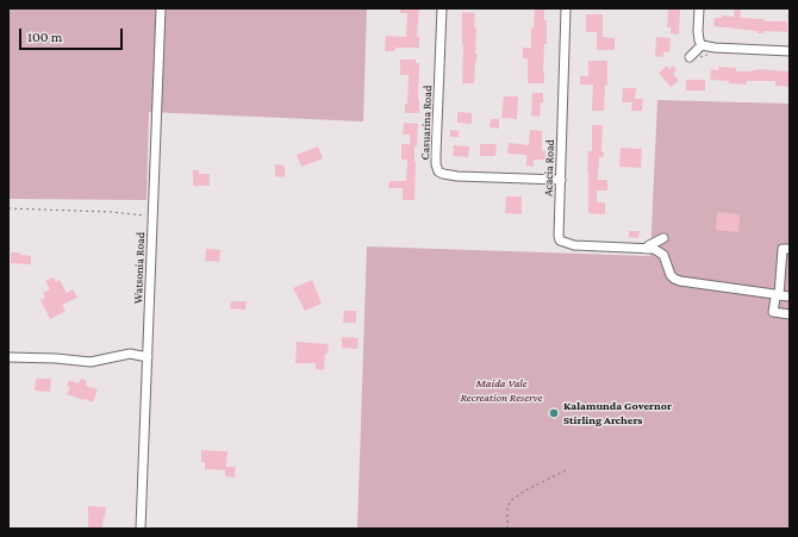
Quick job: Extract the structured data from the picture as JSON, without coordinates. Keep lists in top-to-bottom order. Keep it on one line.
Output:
{"streets":{"street":["Casuarina Road","Acacia Road","Watsonia Road"]},"crossings":[["Casuarina Road","Acacia Road"]],"parks":["Maida Vale Recreation Reserve"],"places":["Kalamunda Governor Stirling Archers"],"scale_bar":"100 m"}
